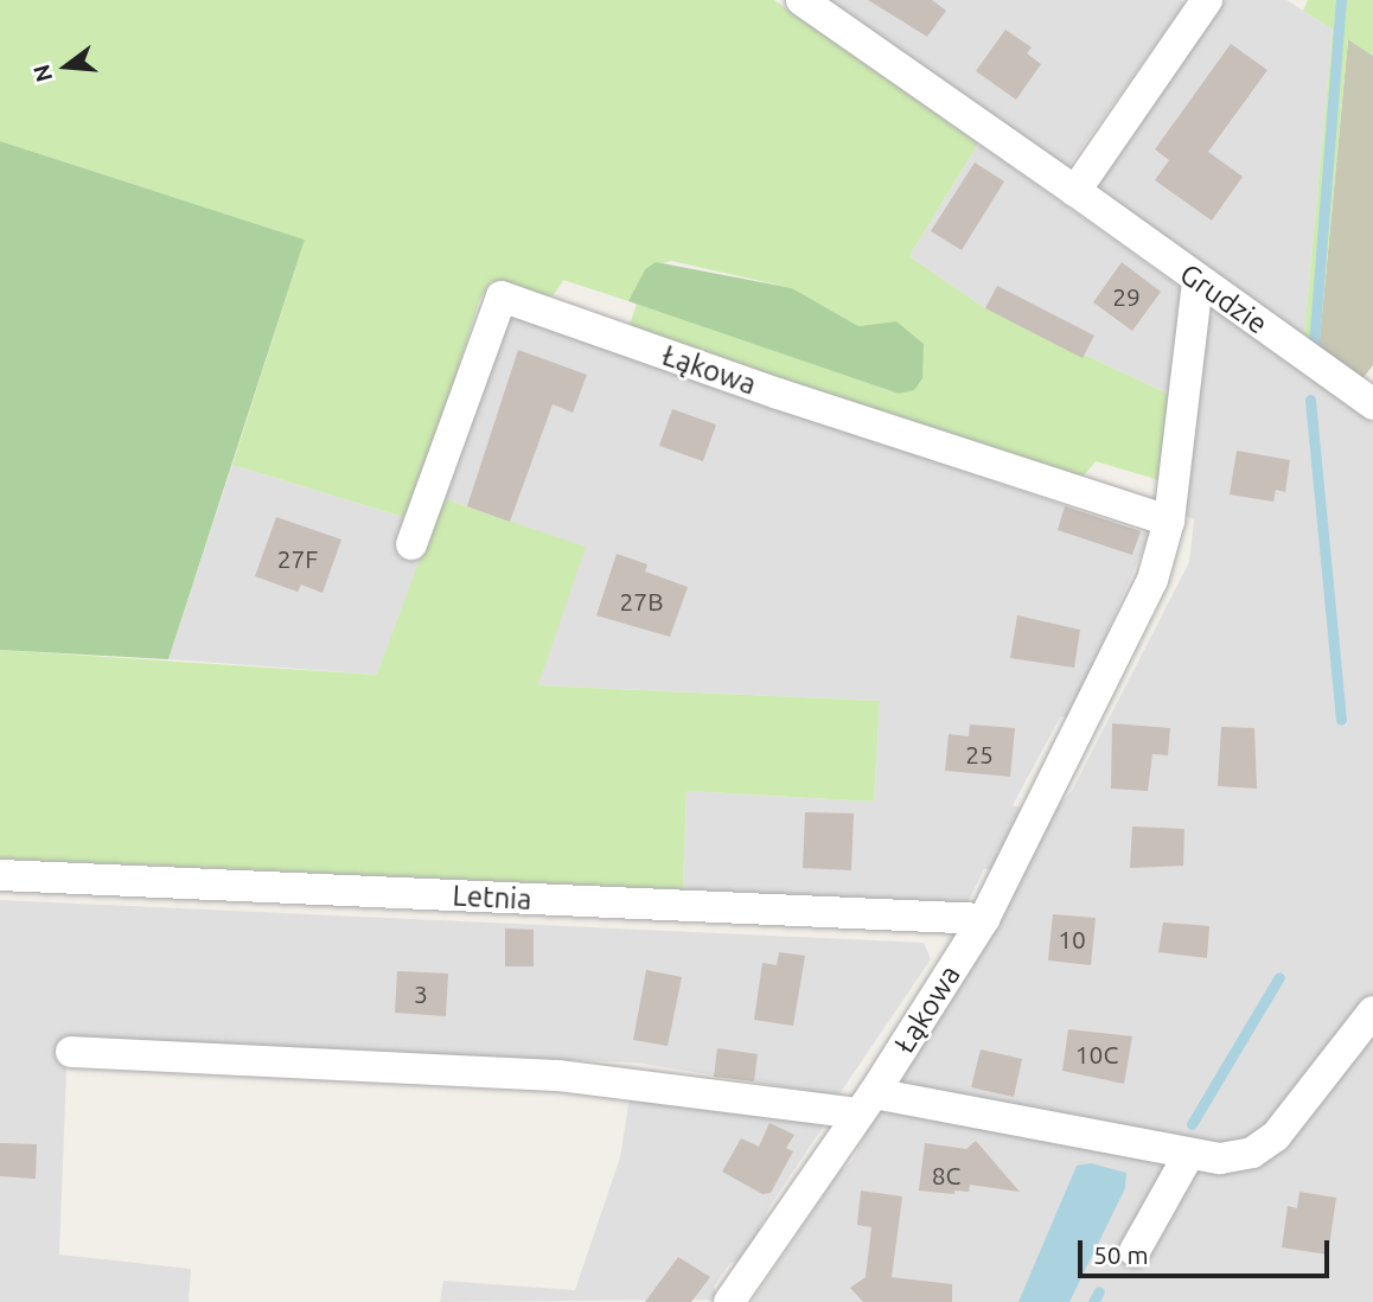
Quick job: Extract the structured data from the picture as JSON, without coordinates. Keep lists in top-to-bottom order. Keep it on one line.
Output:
{"streets":{"street":["Grudzie","Łąkowa","Letnia"]},"crossings":[["Grudzie","Łąkowa"],["Łąkowa","Letnia"]],"house_numbers":["29","27F","27B","25","10","3","10C","8C"],"scale_bar":"50 m","north":"left"}
